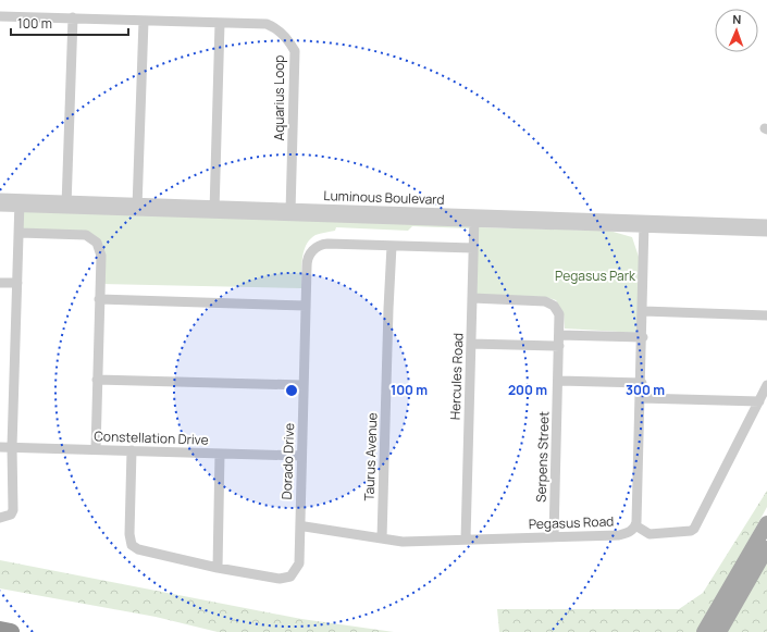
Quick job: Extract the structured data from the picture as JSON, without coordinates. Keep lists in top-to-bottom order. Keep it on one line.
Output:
{"streets":{"street":["Aquarius Loop","Luminous Boulevard","Hercules Road","Constellation Drive","Taurus Avenue","Serpens Street","Dorado Drive","Pegasus Road"]},"crossings":[["Aquarius Loop","Luminous Boulevard"],["Luminous Boulevard","Hercules Road"],["Hercules Road","Serpens Street"],["Hercules Road","Dorado Drive"],["Hercules Road","Pegasus Road"],["Constellation Drive","Dorado Drive"],["Taurus Avenue","Dorado Drive"],["Taurus Avenue","Pegasus Road"],["Serpens Street","Pegasus Road"]],"parks":["Pegasus Park"],"scale_bar":"100 m","north":"top","rings":["100 m","200 m","300 m"]}
